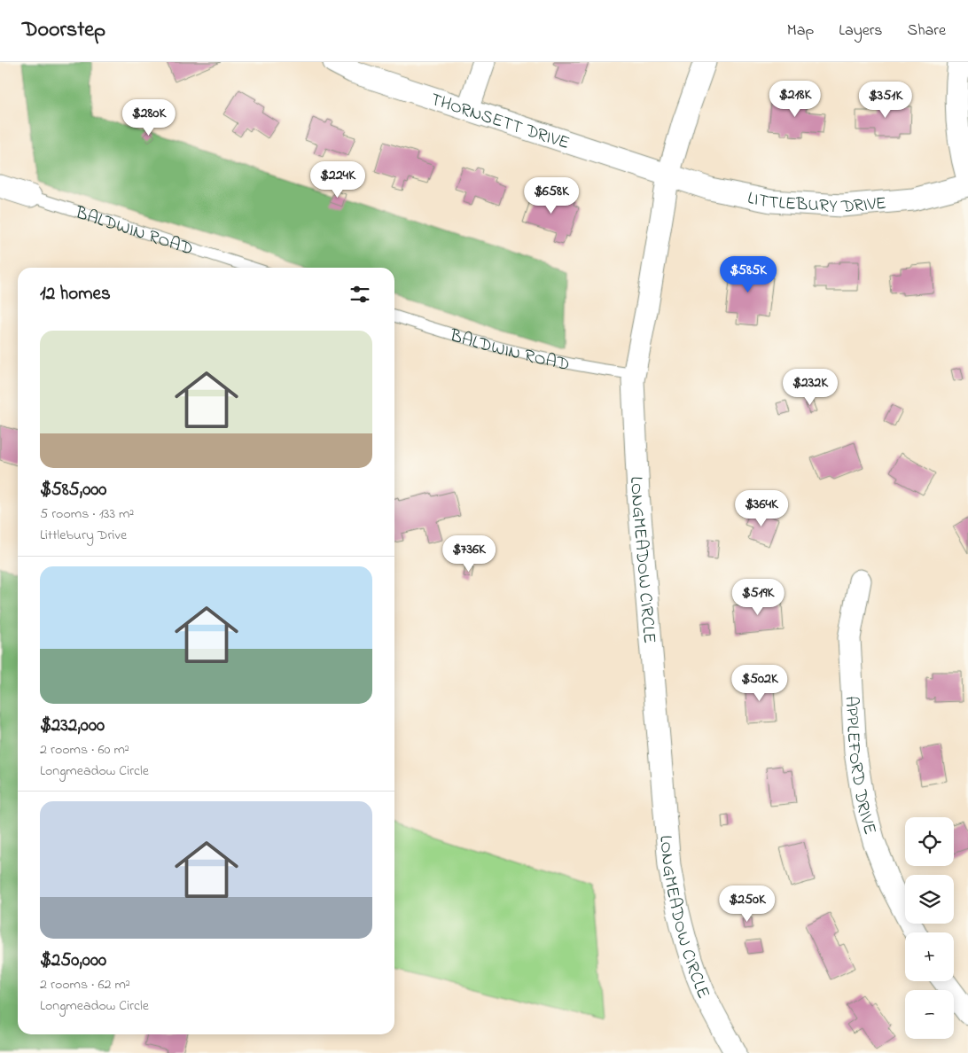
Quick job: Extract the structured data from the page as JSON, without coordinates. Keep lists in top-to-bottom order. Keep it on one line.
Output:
{"streets":{"street":["THORNSETT DRIVE","LITTLEBURY DRIVE","BALDWIN ROAD","LONGMEADOW CIRCLE","APPLEFORD DRIVE"]},"crossings":[["THORNSETT DRIVE","LITTLEBURY DRIVE"],["THORNSETT DRIVE","LONGMEADOW CIRCLE"],["LITTLEBURY DRIVE","LONGMEADOW CIRCLE"],["BALDWIN ROAD","LONGMEADOW CIRCLE"]],"page":{"header":"Doorstep","nav":["Map","Layers","Share"],"price":["$218K","$351K","$280K","$224K","$658K","$585K","$232K","$364K","$736K","$519K","$502K","$250K"],"heading":"12 homes","list":[{"name":"$585,000","note":"5 rooms · 133 m² · Littlebury Drive"},{"name":"$232,000","note":"2 rooms · 60 m² · Longmeadow Circle"},{"name":"$250,000","note":"2 rooms · 62 m² · Longmeadow Circle"}],"map_buttons":["+","−"]}}
